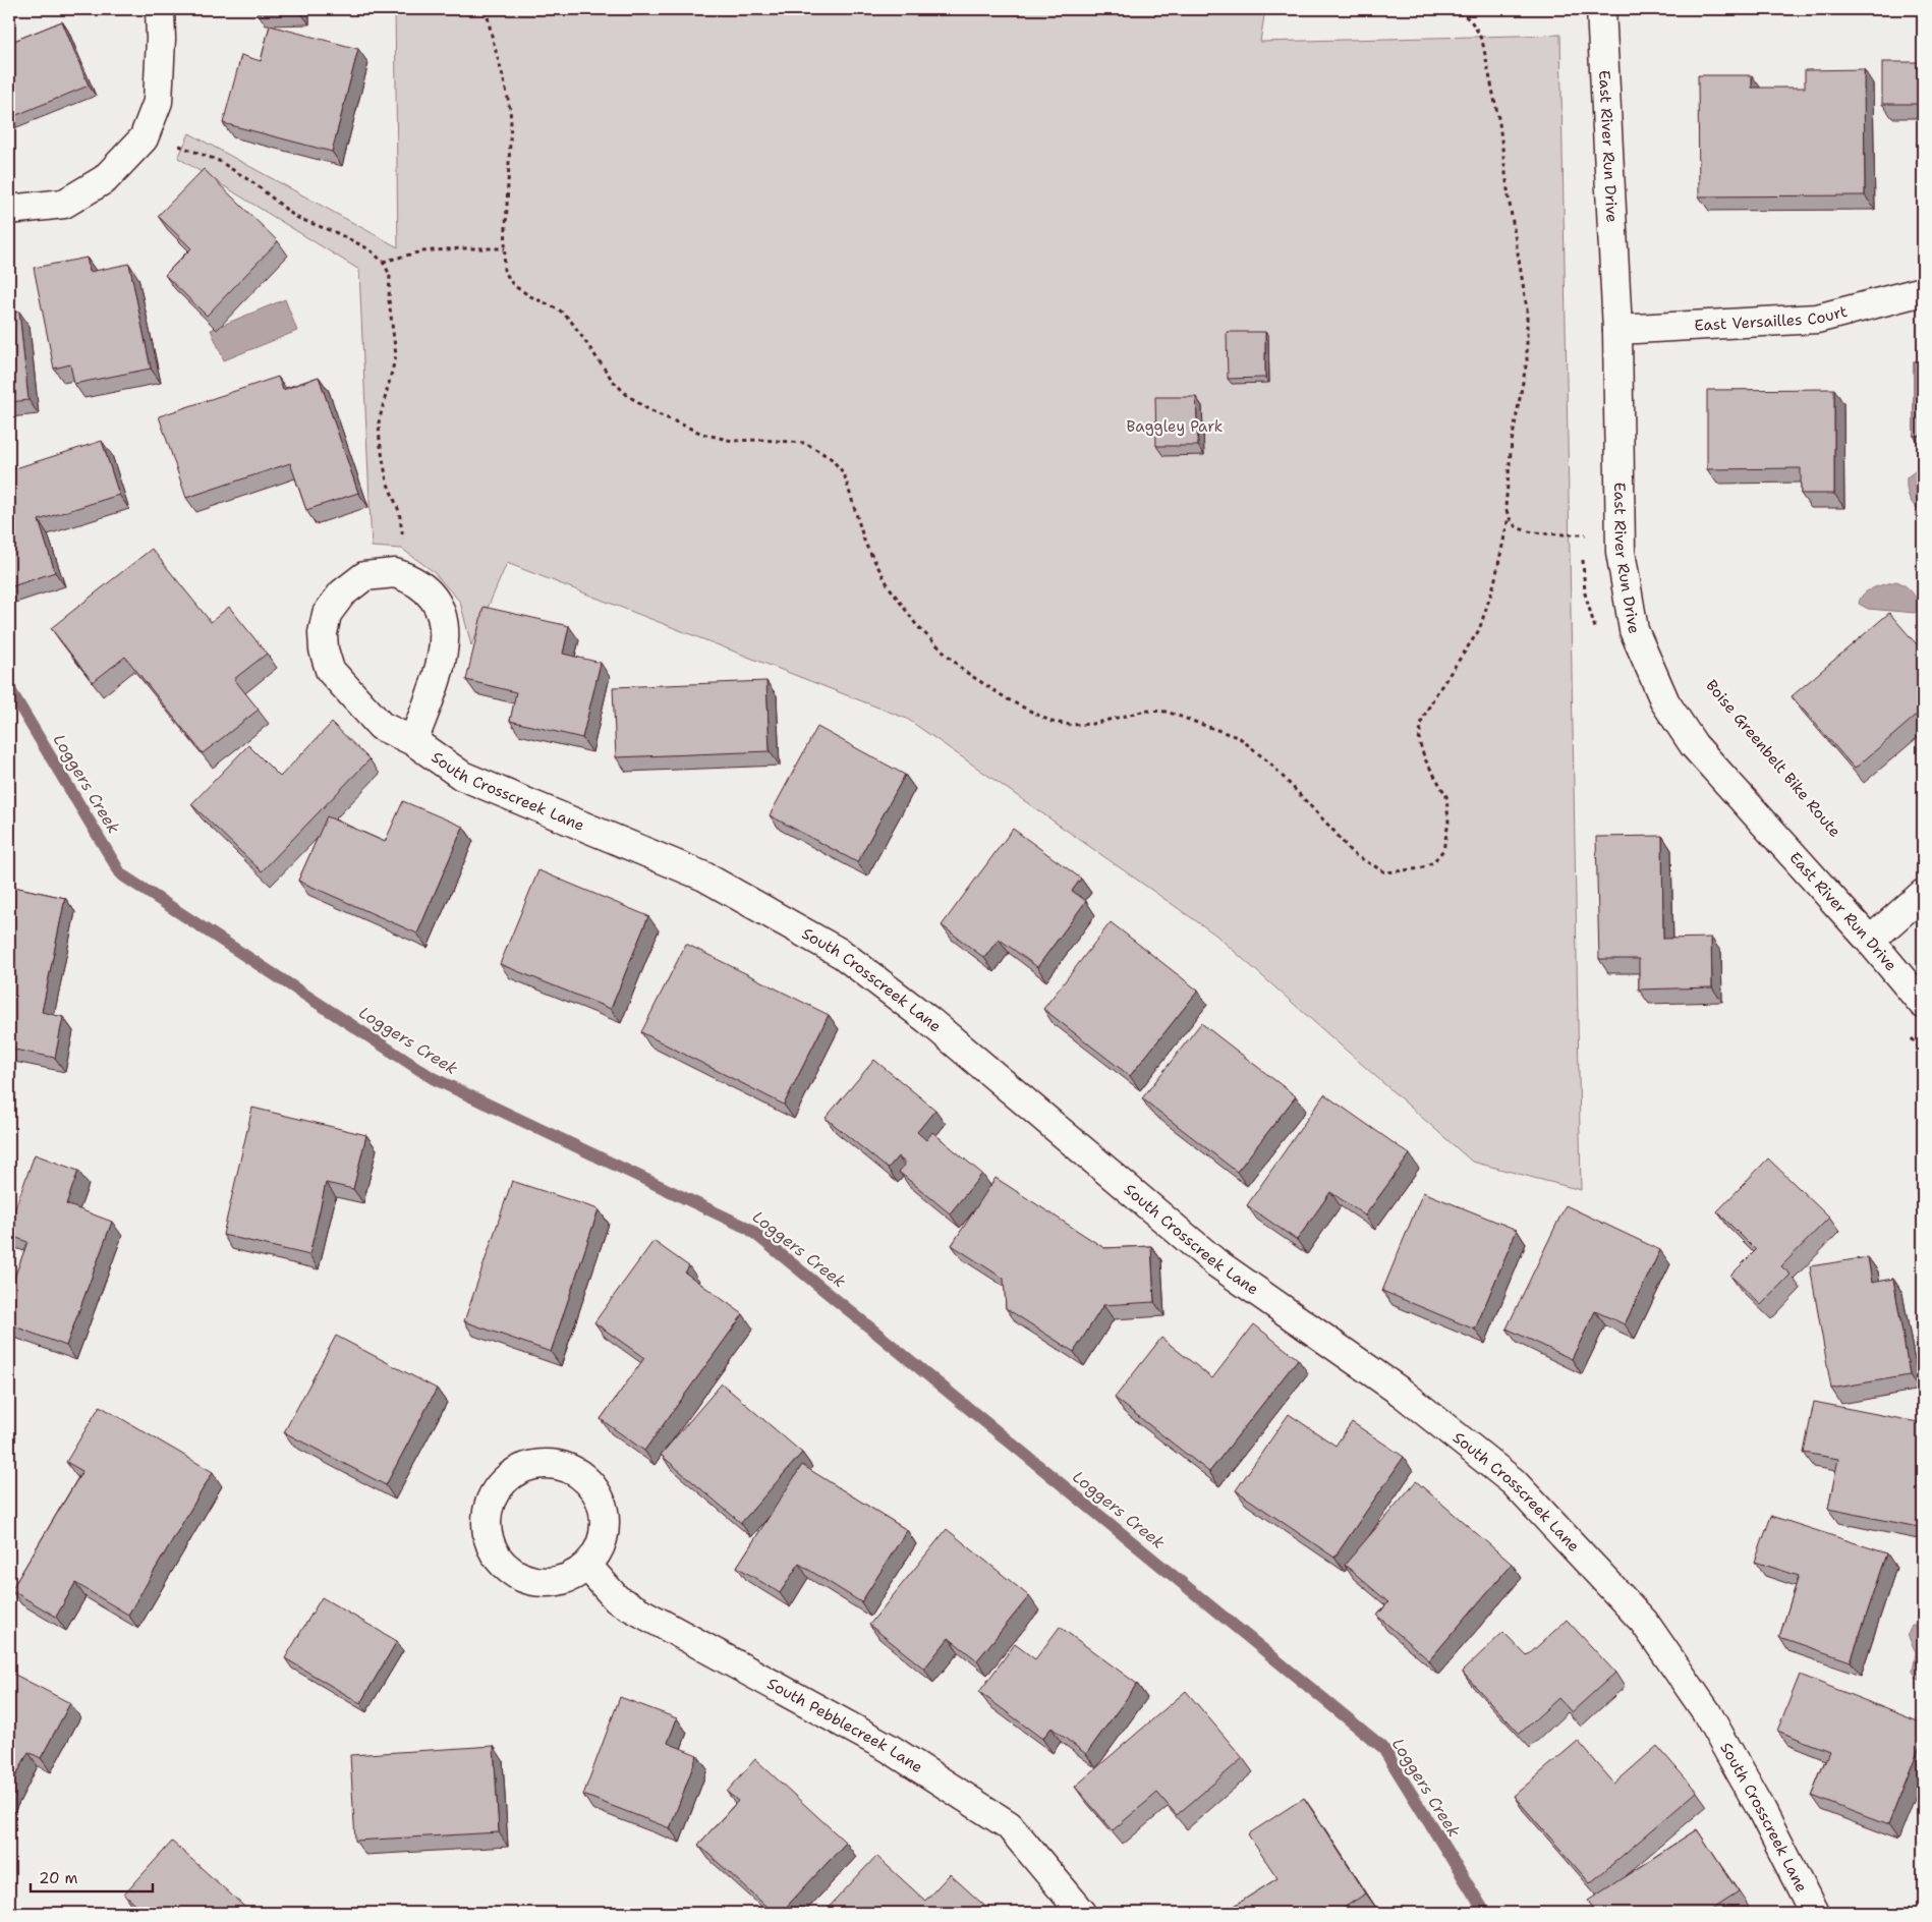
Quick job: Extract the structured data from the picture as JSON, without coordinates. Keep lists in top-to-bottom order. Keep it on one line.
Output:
{"streets":{"street":["East River Run Drive","East Versailles Court","South Crosscreek Lane","South Pebblecreek Lane"]},"crossings":[["East River Run Drive","East Versailles Court"]],"water":["Loggers Creek"],"parks":["Baggley Park"],"scale_bar":"20 m"}
